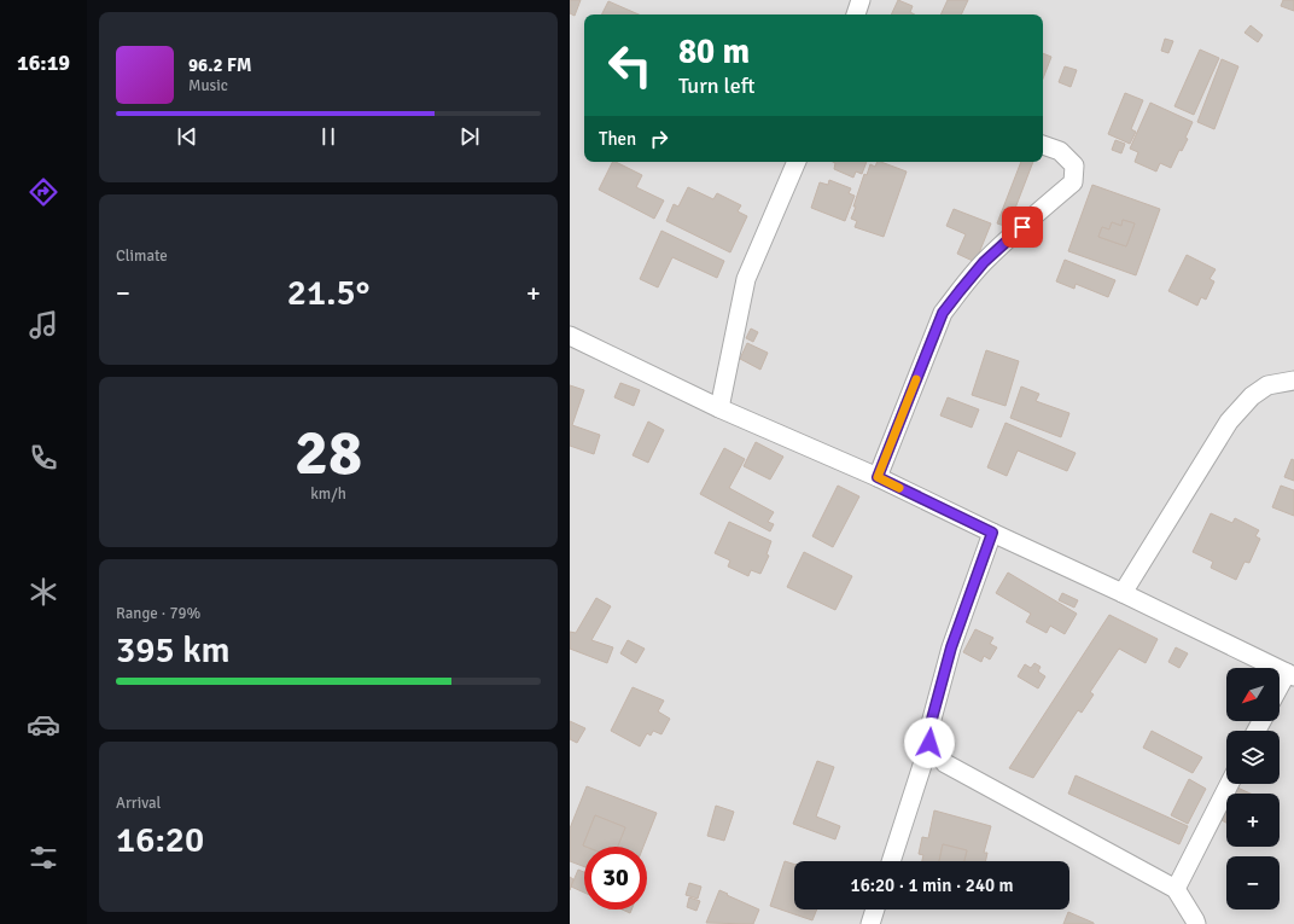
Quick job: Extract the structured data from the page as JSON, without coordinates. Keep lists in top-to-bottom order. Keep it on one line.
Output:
{"north":"bottom left","page":{"tabs":"16:19","turn":["80 m","Turn left"],"song":["96.2 FM","Music"],"then":"Then","tile":["Climate",["28","km/h"],["Range · 79%","395 km"],["Arrival","16:20"]],"heat":["−","21.5°","+"],"map_buttons":["+","−"],"limit":"30","trip":"16:20 · 1 min · 240 m"}}
